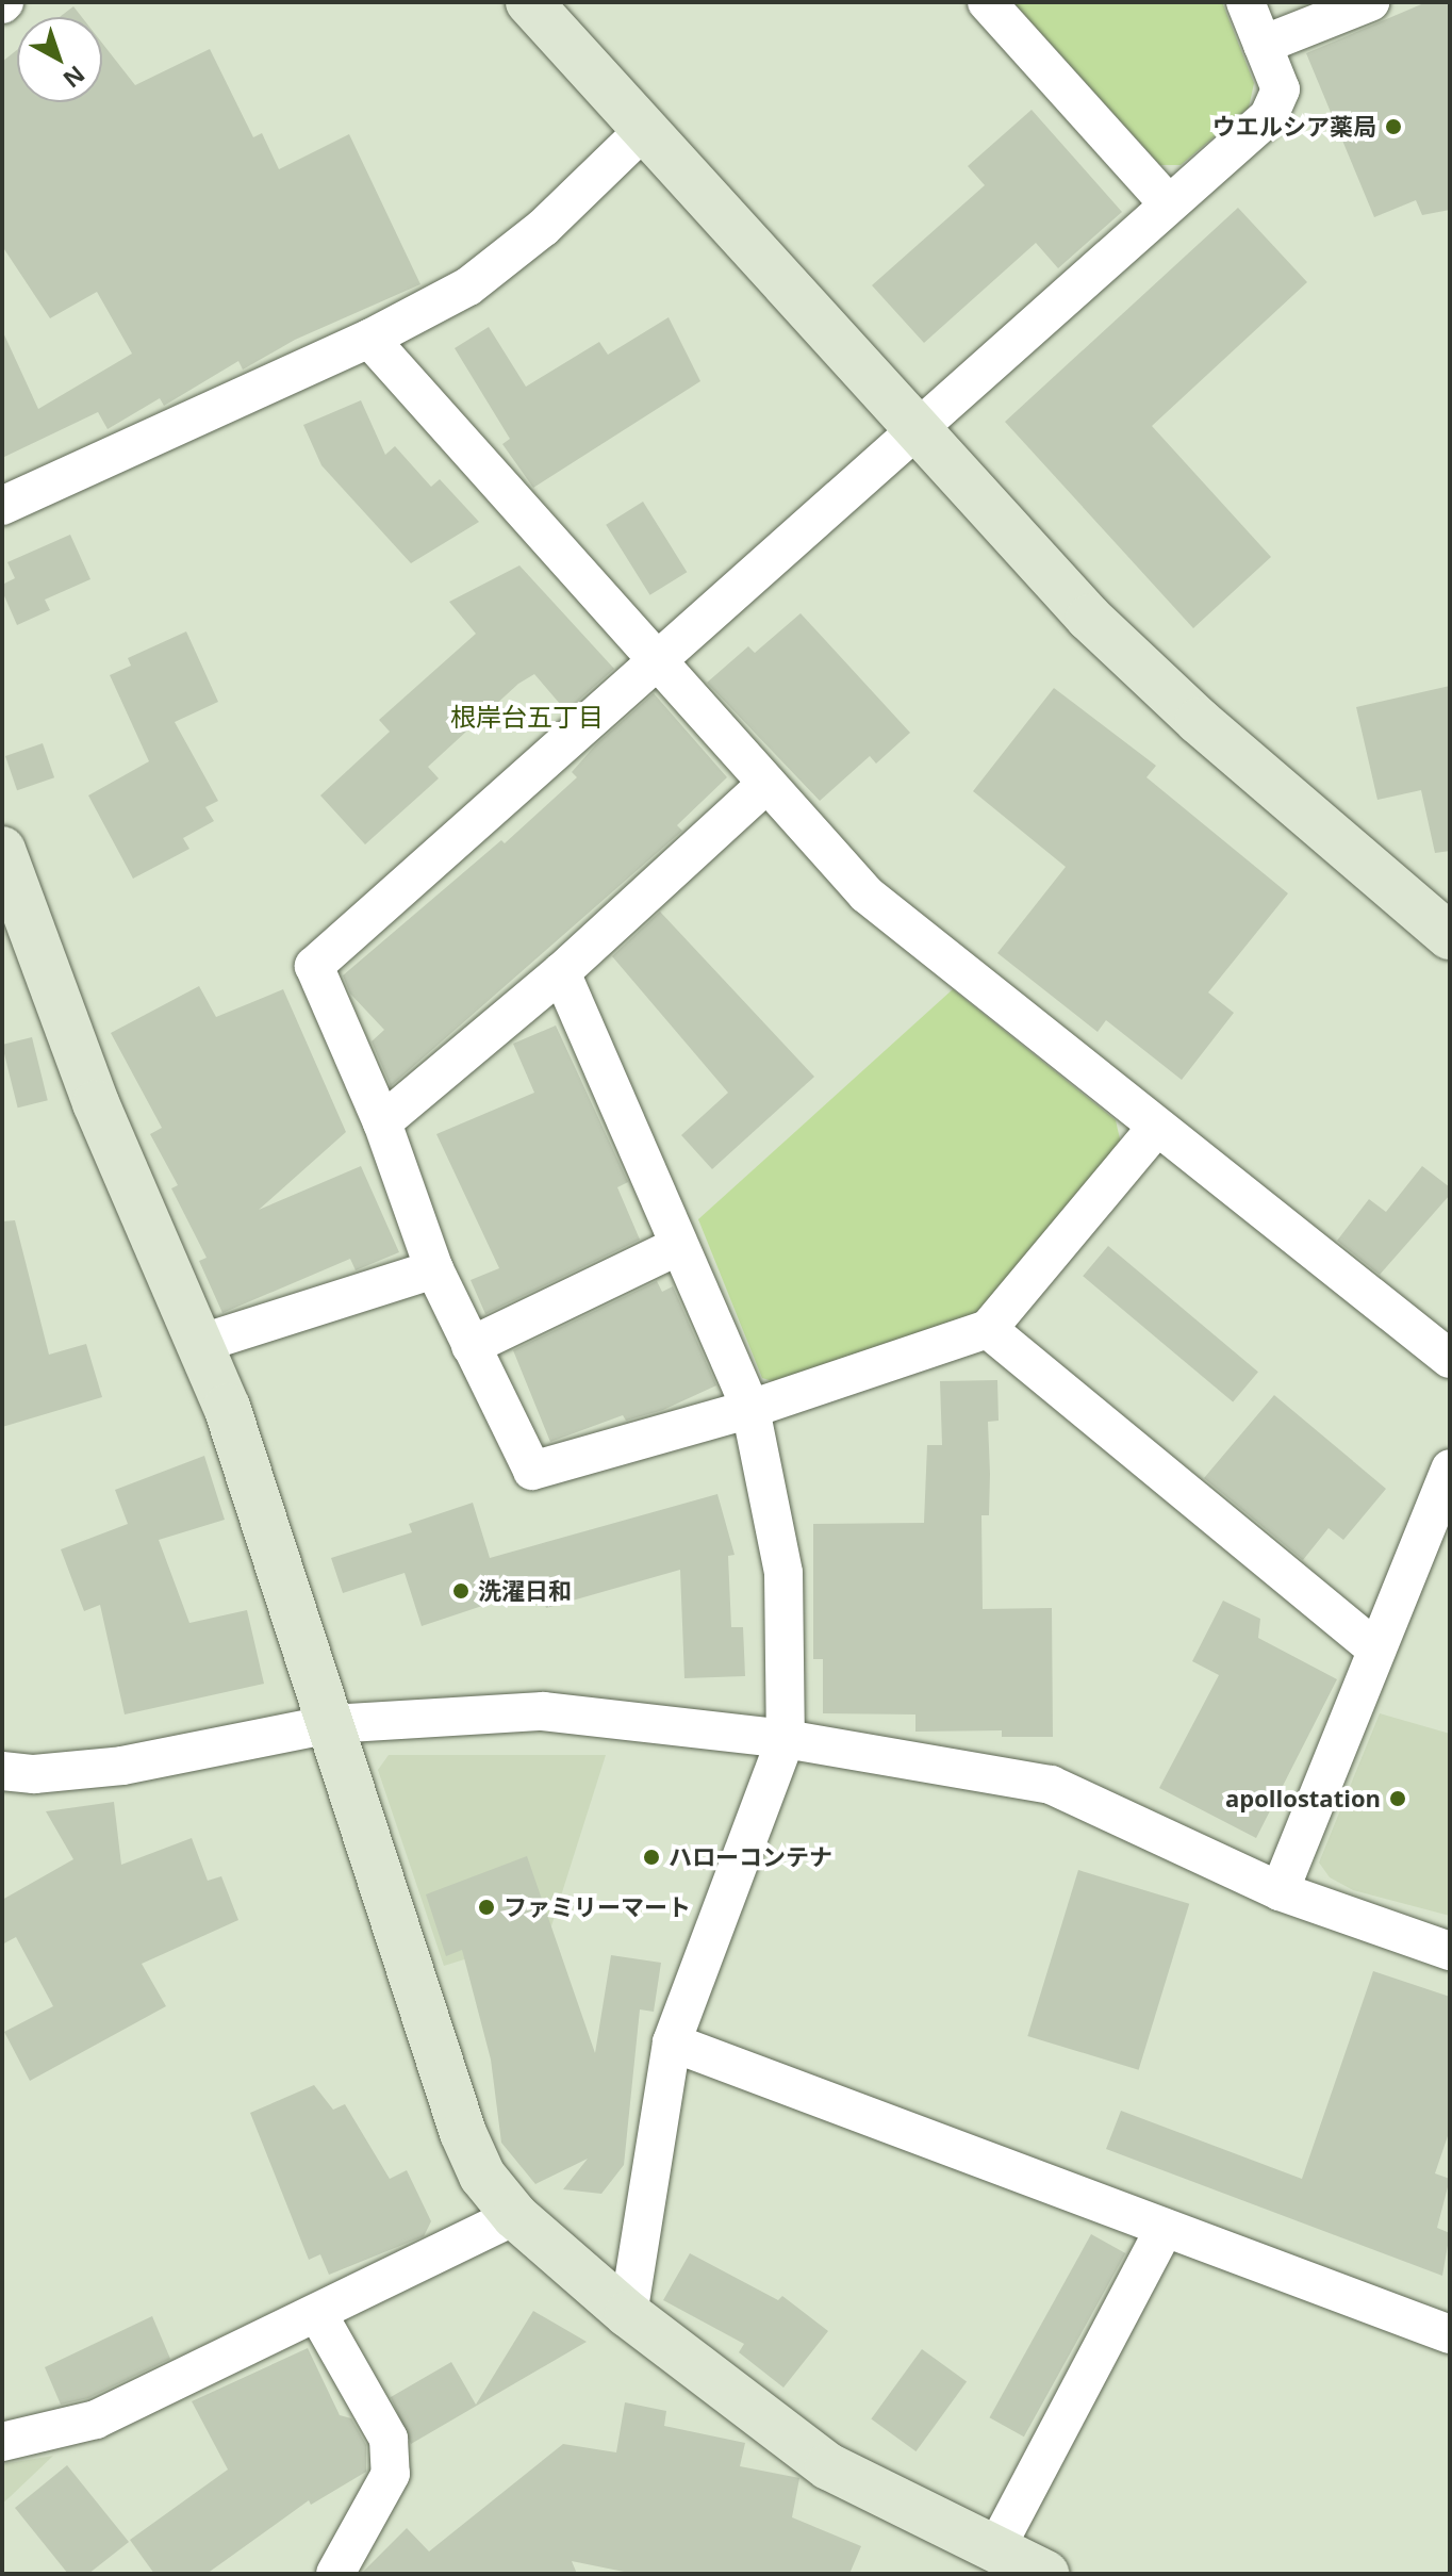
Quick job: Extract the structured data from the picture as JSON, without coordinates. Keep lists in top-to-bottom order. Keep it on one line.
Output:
{"districts":["根岸台五丁目"],"places":["ウエルシア薬局","洗濯日和","apollostation","ハローコンテナ","ファミリーマート"],"north":"bottom right"}
